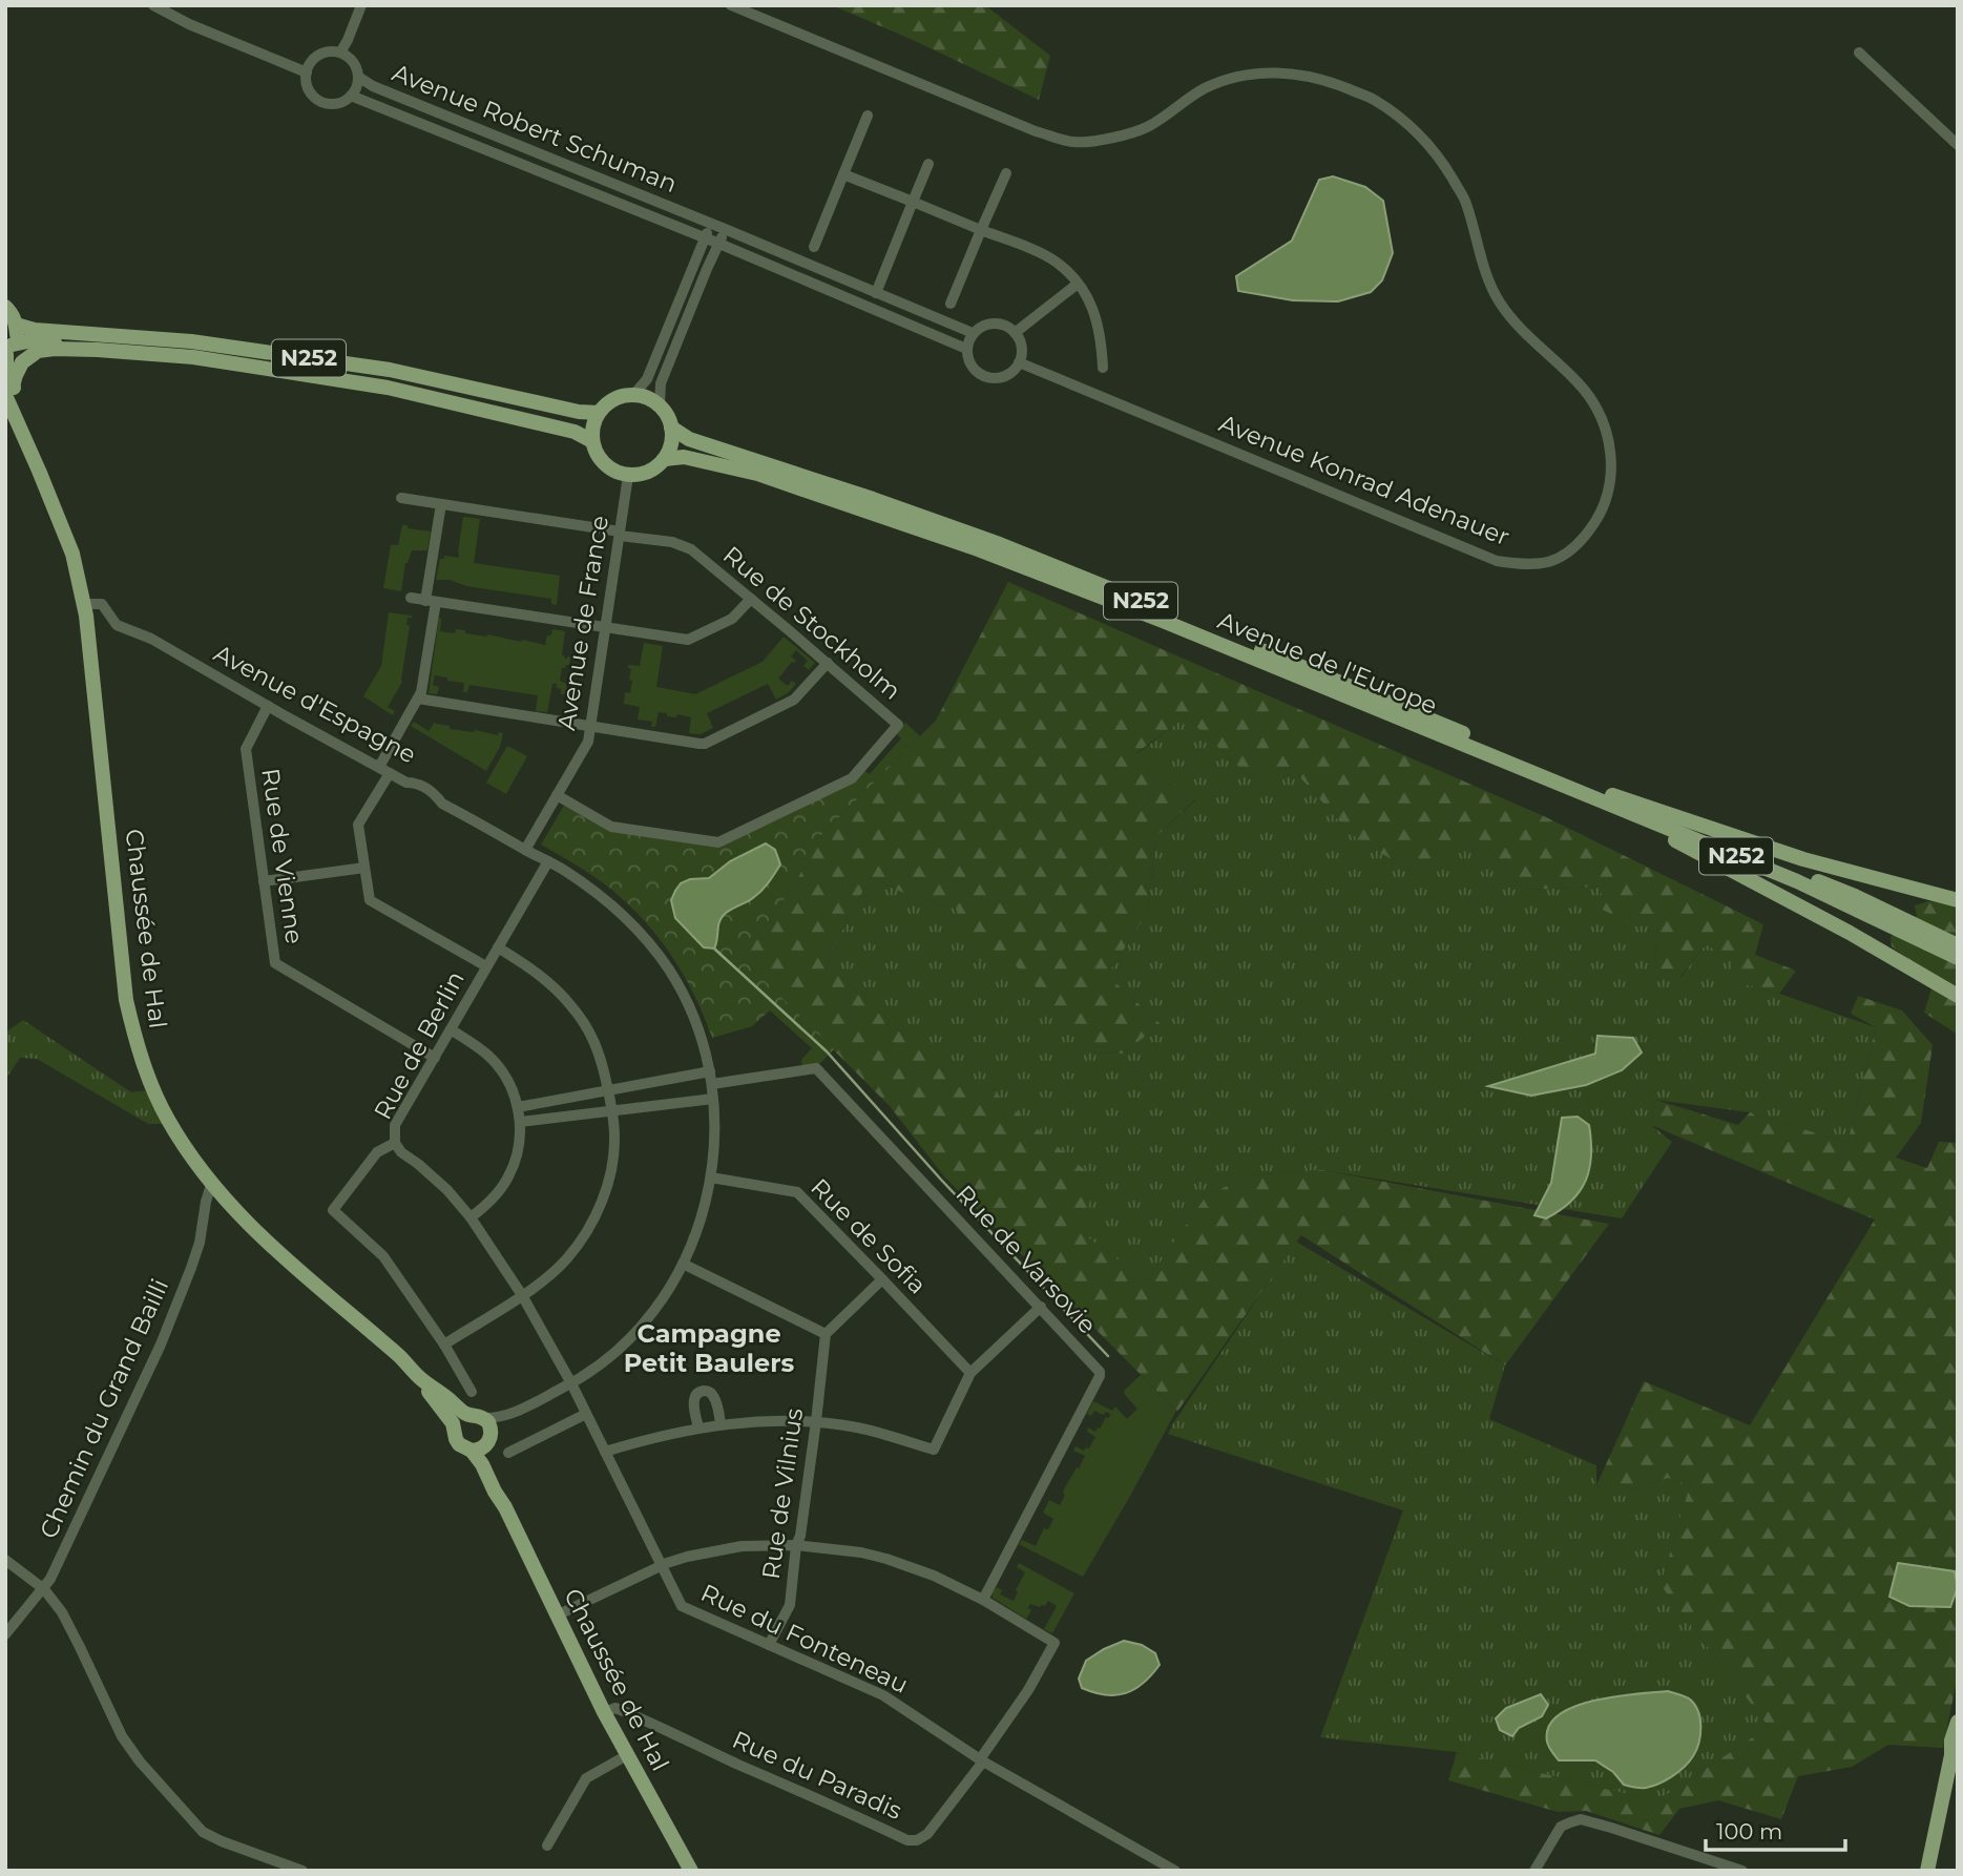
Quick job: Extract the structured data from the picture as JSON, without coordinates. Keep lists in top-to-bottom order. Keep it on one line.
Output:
{"streets":{"main road":["N252","Avenue de l'Europe","Chaussée de Hal"],"street":["Avenue Robert Schuman","Avenue Konrad Adenauer","Avenue de France","Rue de Stockholm","Avenue d'Espagne","Rue de Vienne","Rue de Berlin","Rue de Sofia","Rue de Varsovie","Chemin du Grand Bailli","Rue de Vilnius","Rue du Fonteneau","Rue du Paradis"]},"crossings":[["Avenue Robert Schuman","Avenue Konrad Adenauer"],["N252","Avenue de France"],["N252","Avenue de l'Europe"],["N252","Chaussée de Hal"],["Avenue de France","Rue de Stockholm"],["Avenue de France","Avenue de l'Europe"],["Avenue de France","Avenue d'Espagne"],["Avenue d'Espagne","Rue de Vienne"],["Avenue d'Espagne","Chaussée de Hal"],["Avenue d'Espagne","Rue de Berlin"],["Avenue d'Espagne","Rue de Sofia"],["Avenue d'Espagne","Rue de Varsovie"],["Rue de Vienne","Rue de Berlin"],["Chaussée de Hal","Chemin du Grand Bailli"],["Chaussée de Hal","Rue du Paradis"],["Rue de Berlin","Rue du Fonteneau"],["Rue de Varsovie","Rue du Paradis"],["Rue de Vilnius","Rue du Fonteneau"],["Rue du Fonteneau","Rue du Paradis"]],"districts":["Campagne Petit Baulers"],"scale_bar":"100 m"}
